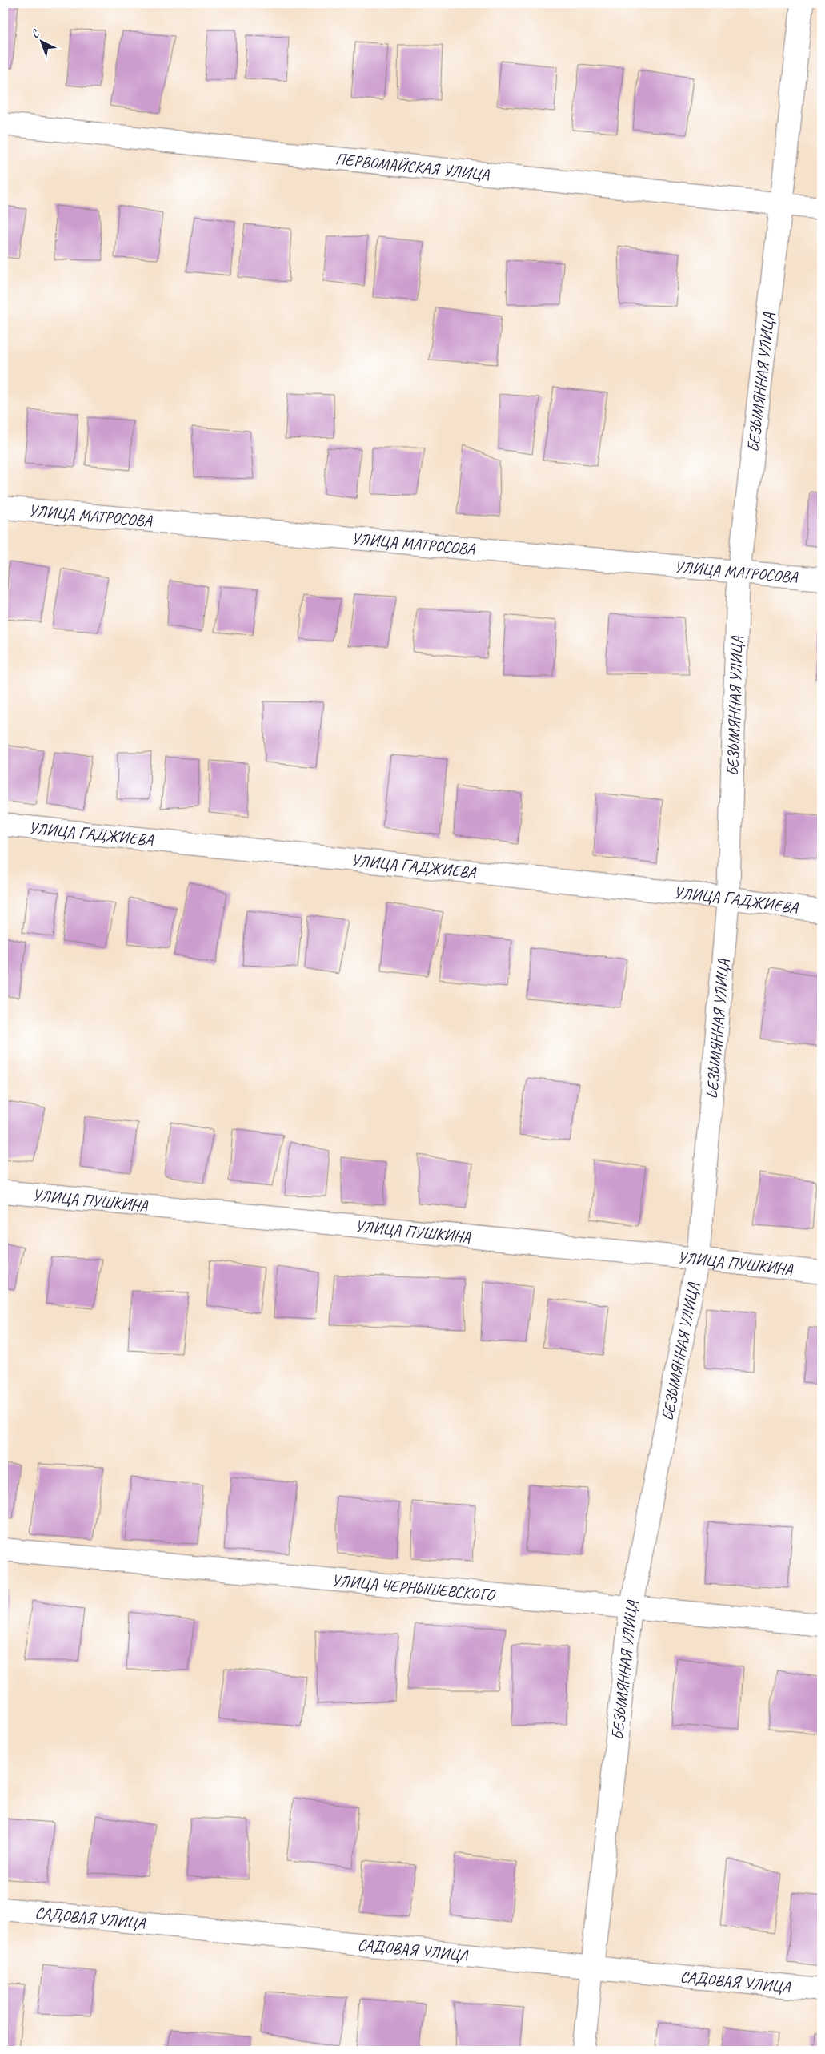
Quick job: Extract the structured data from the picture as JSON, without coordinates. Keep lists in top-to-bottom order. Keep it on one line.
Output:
{"streets":{"street":["ПЕРВОМАЙСКАЯ УЛИЦА","БЕЗЫМЯННАЯ УЛИЦА","УЛИЦА МАТРОСОВА","УЛИЦА ГАДЖИЕВА","УЛИЦА ПУШКИНА","УЛИЦА ЧЕРНЫШЕВСКОГО","САДОВАЯ УЛИЦА"]},"crossings":[["ПЕРВОМАЙСКАЯ УЛИЦА","БЕЗЫМЯННАЯ УЛИЦА"],["БЕЗЫМЯННАЯ УЛИЦА","УЛИЦА МАТРОСОВА"],["БЕЗЫМЯННАЯ УЛИЦА","УЛИЦА ГАДЖИЕВА"],["БЕЗЫМЯННАЯ УЛИЦА","УЛИЦА ПУШКИНА"],["БЕЗЫМЯННАЯ УЛИЦА","УЛИЦА ЧЕРНЫШЕВСКОГО"],["БЕЗЫМЯННАЯ УЛИЦА","САДОВАЯ УЛИЦА"]],"north":"top left"}
